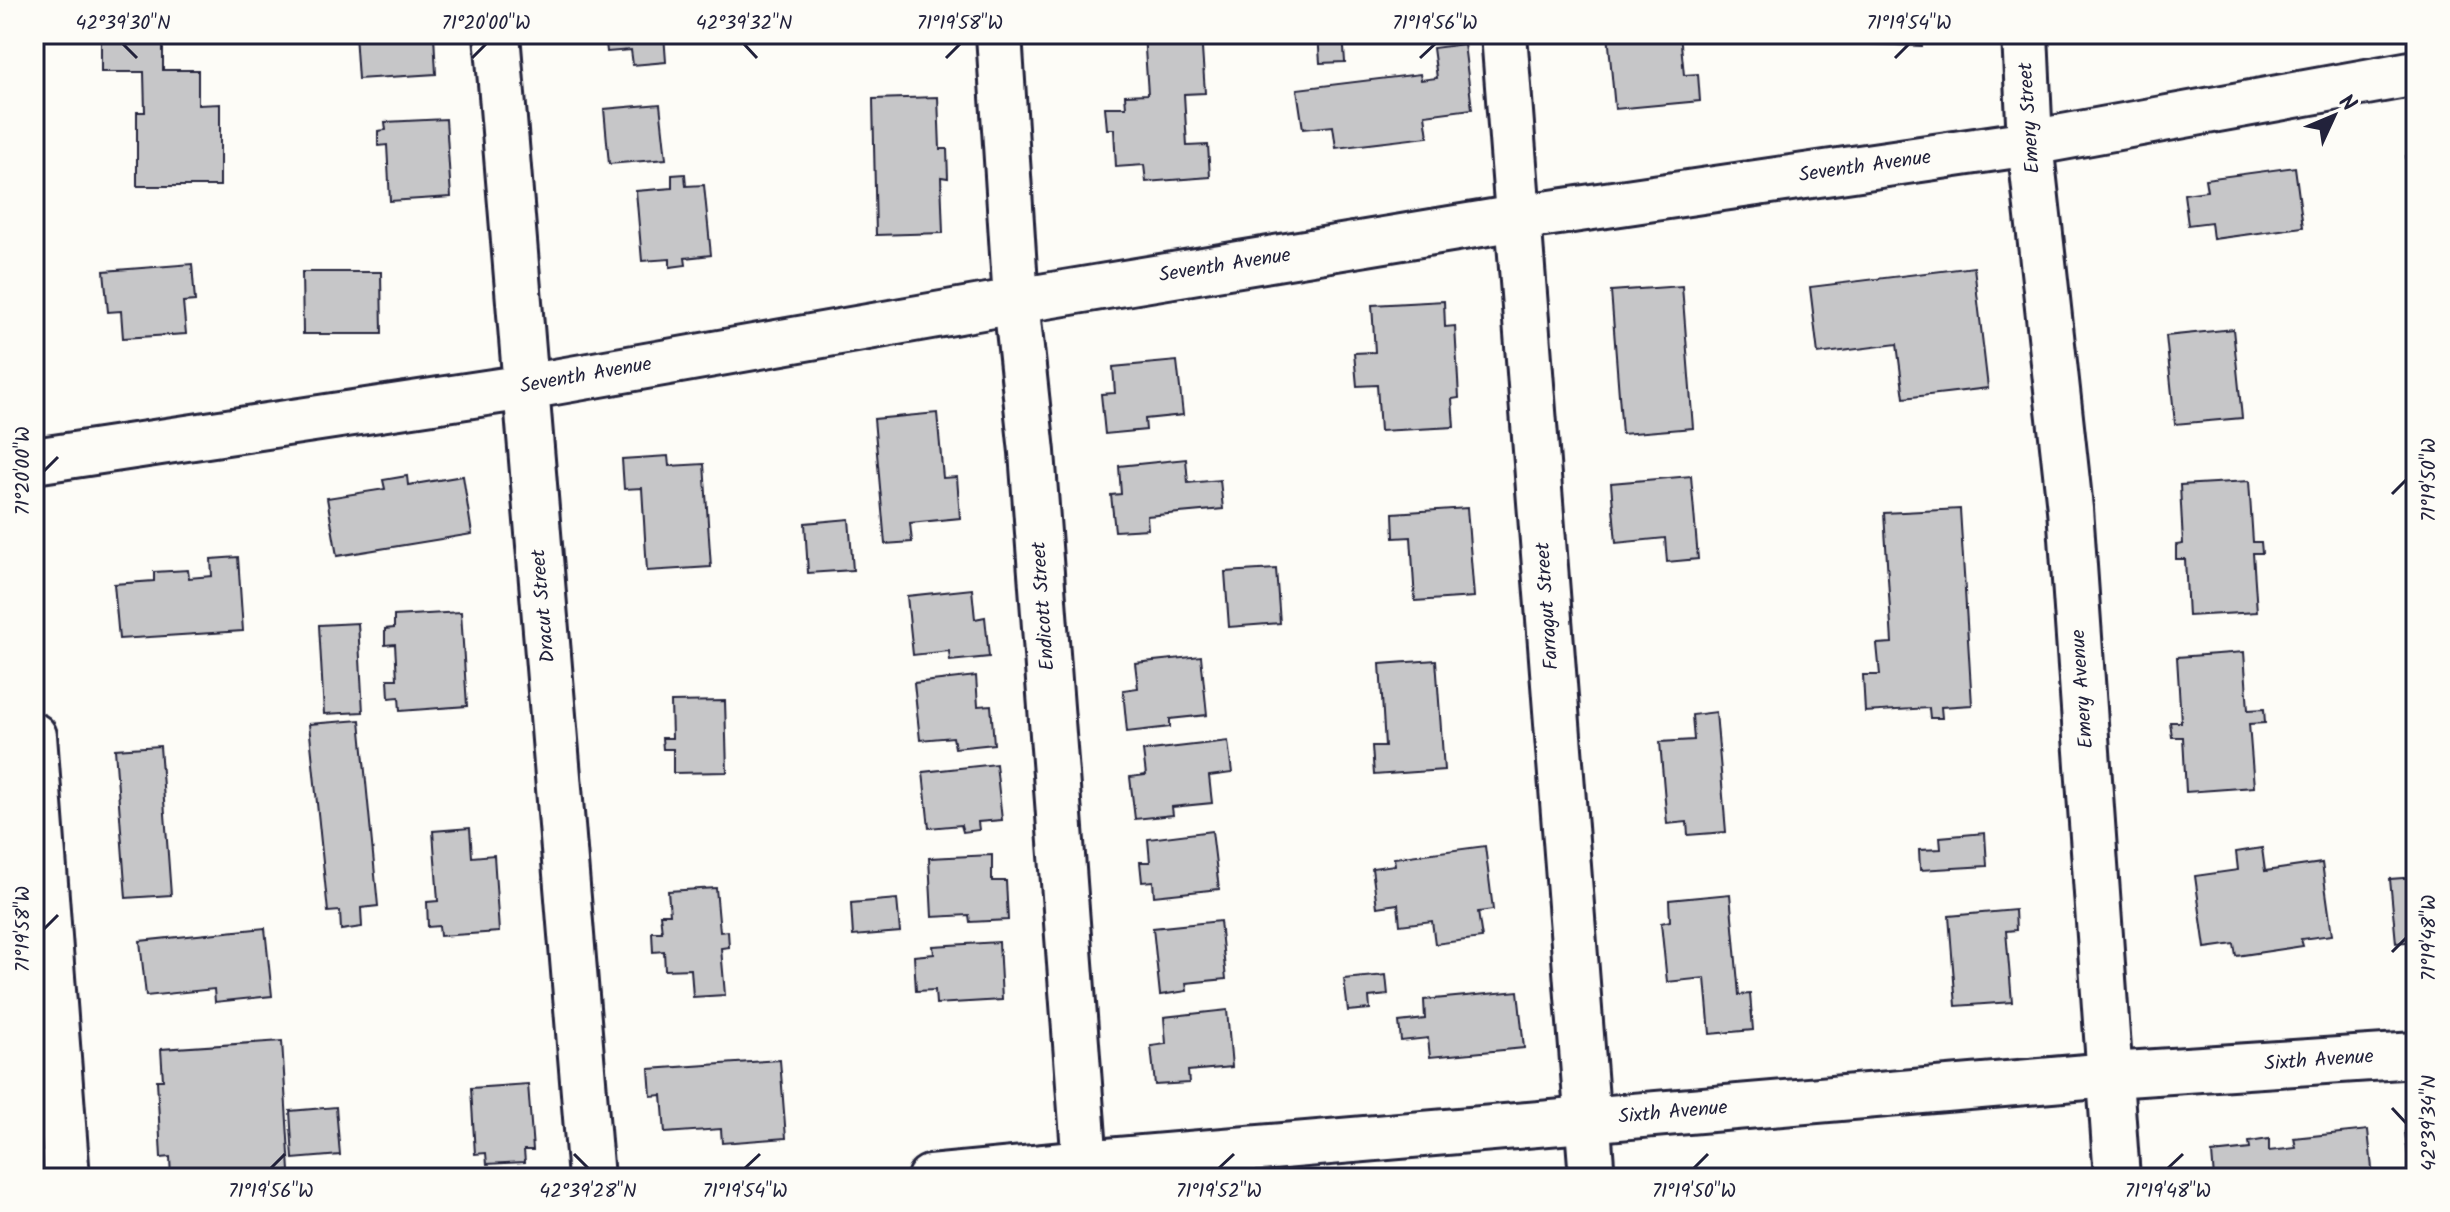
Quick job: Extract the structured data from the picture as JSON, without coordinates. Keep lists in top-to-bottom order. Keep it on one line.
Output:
{"streets":{"street":["Emery Street","Seventh Avenue","Dracut Street","Endicott Street","Farragut Street","Emery Avenue","Sixth Avenue"]},"crossings":[["Emery Street","Seventh Avenue"],["Emery Street","Emery Avenue"],["Seventh Avenue","Dracut Street"],["Seventh Avenue","Endicott Street"],["Seventh Avenue","Farragut Street"],["Endicott Street","Sixth Avenue"],["Farragut Street","Sixth Avenue"],["Emery Avenue","Sixth Avenue"]],"north":"top right","coordinates":["42°39'30\"N","71°20'00\"W","42°39'32\"N","71°19'58\"W","71°19'56\"W","71°19'54\"W","71°19'50\"W","71°19'48\"W","42°39'34\"N","42°39'28\"N","71°19'52\"W"]}
